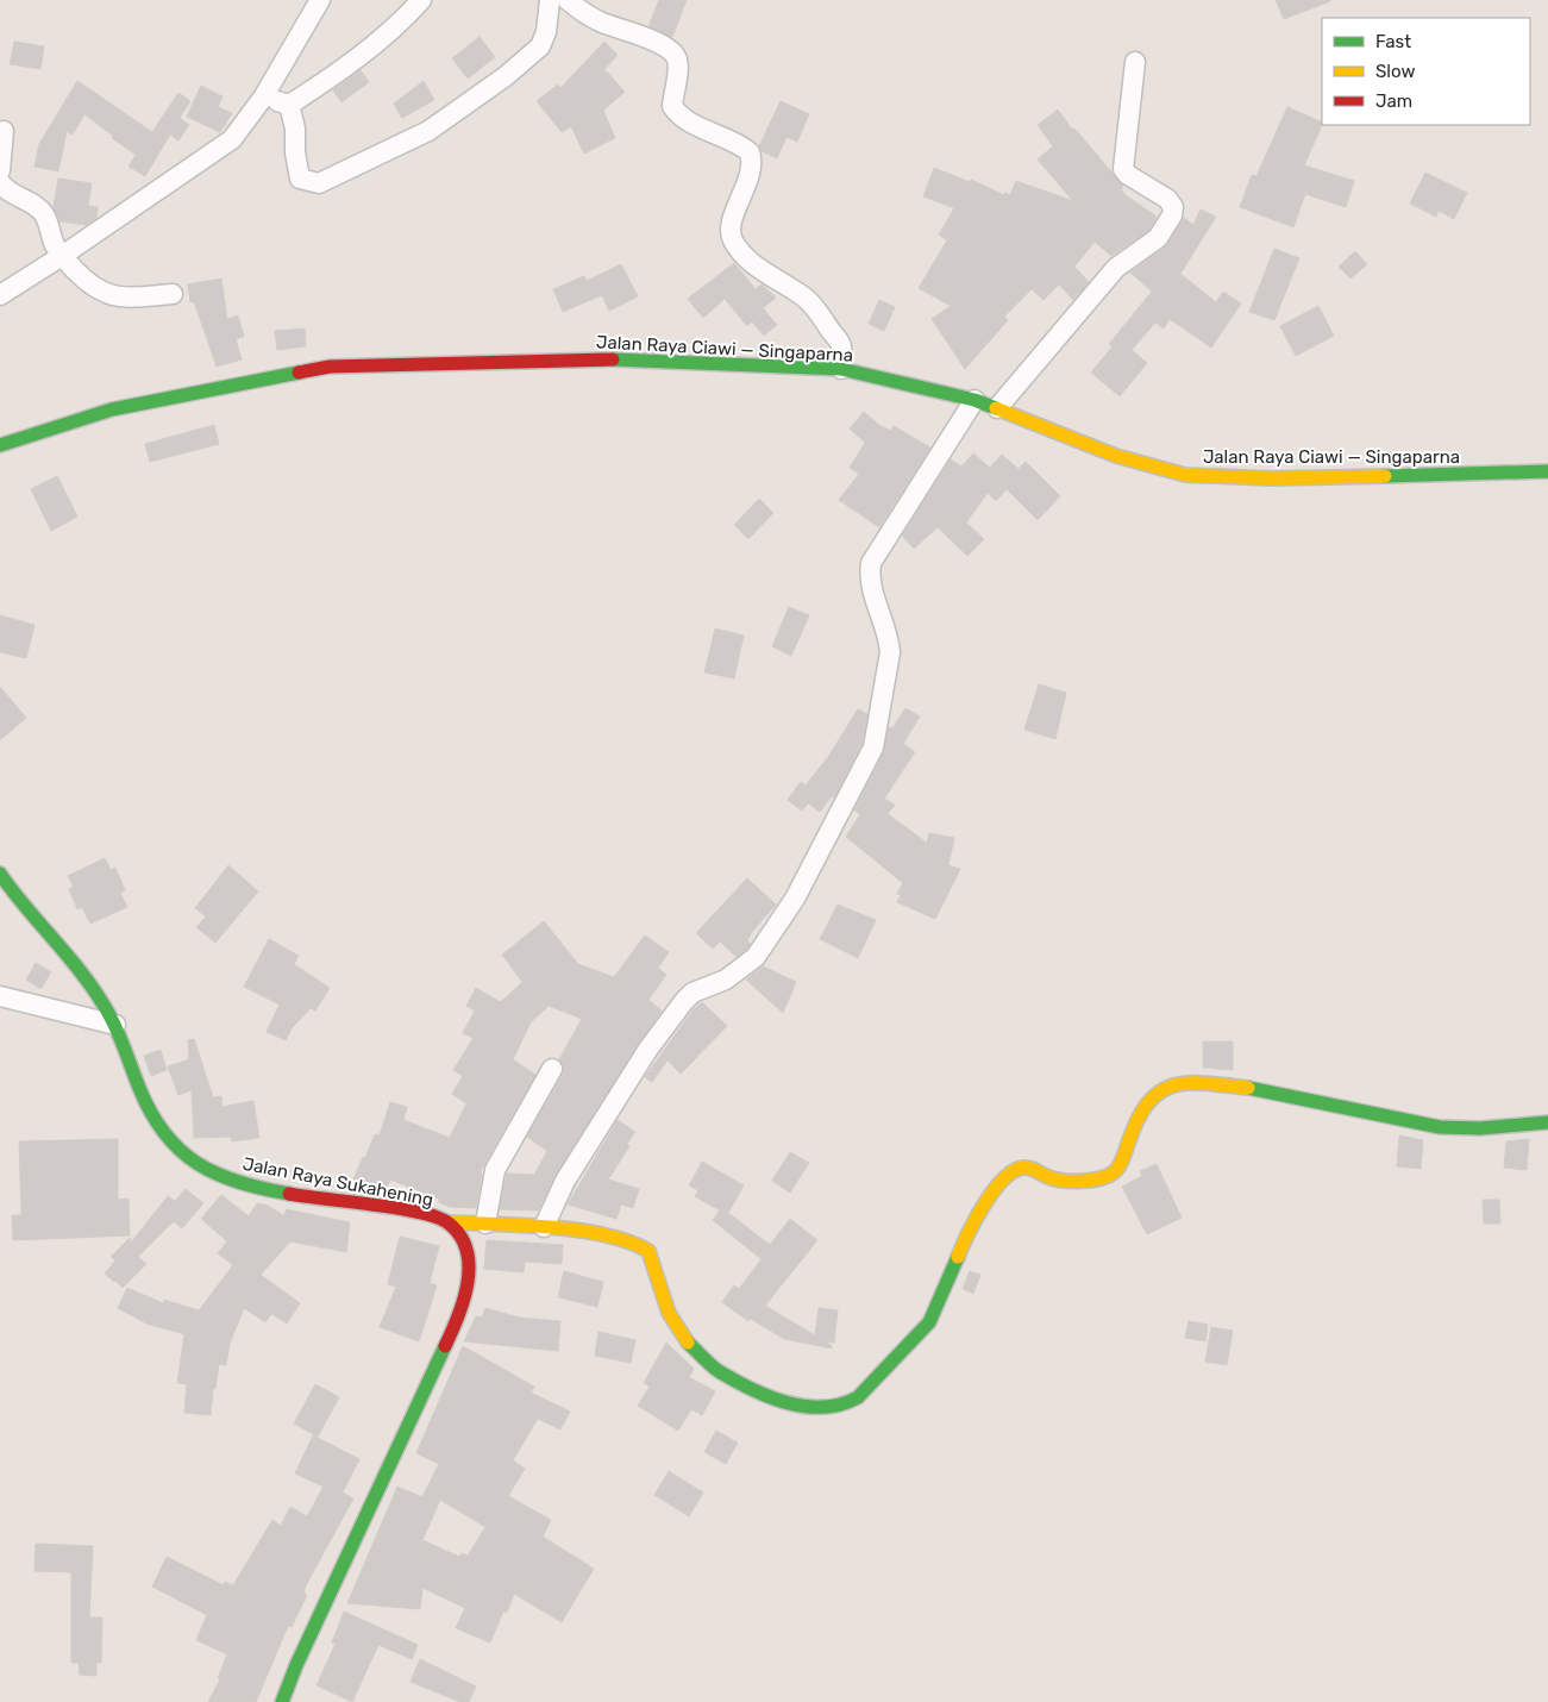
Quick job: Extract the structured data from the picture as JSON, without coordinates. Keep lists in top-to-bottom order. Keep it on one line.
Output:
{"streets":{"main road":["Jalan Raya Ciawi — Singaparna","Jalan Raya Sukahening"]},"legend":["Fast","Slow","Jam"]}
